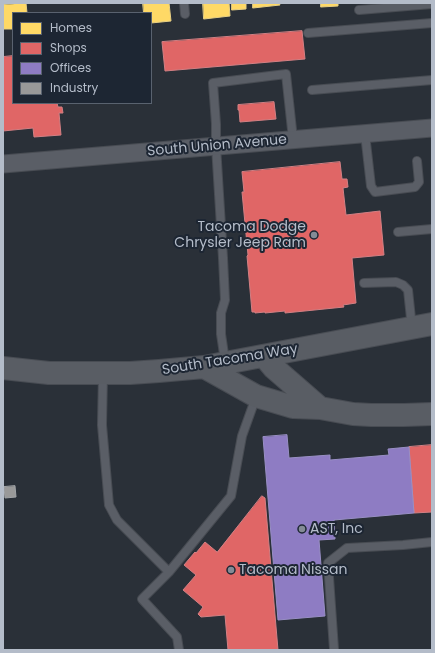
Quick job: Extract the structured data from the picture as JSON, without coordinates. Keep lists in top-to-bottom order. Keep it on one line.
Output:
{"streets":{"main road":["South Tacoma Way"],"street":["South Union Avenue"]},"places":["Tacoma Dodge Chrysler Jeep Ram","AST, Inc","Tacoma Nissan"],"legend":["Homes","Shops","Offices","Industry"]}
